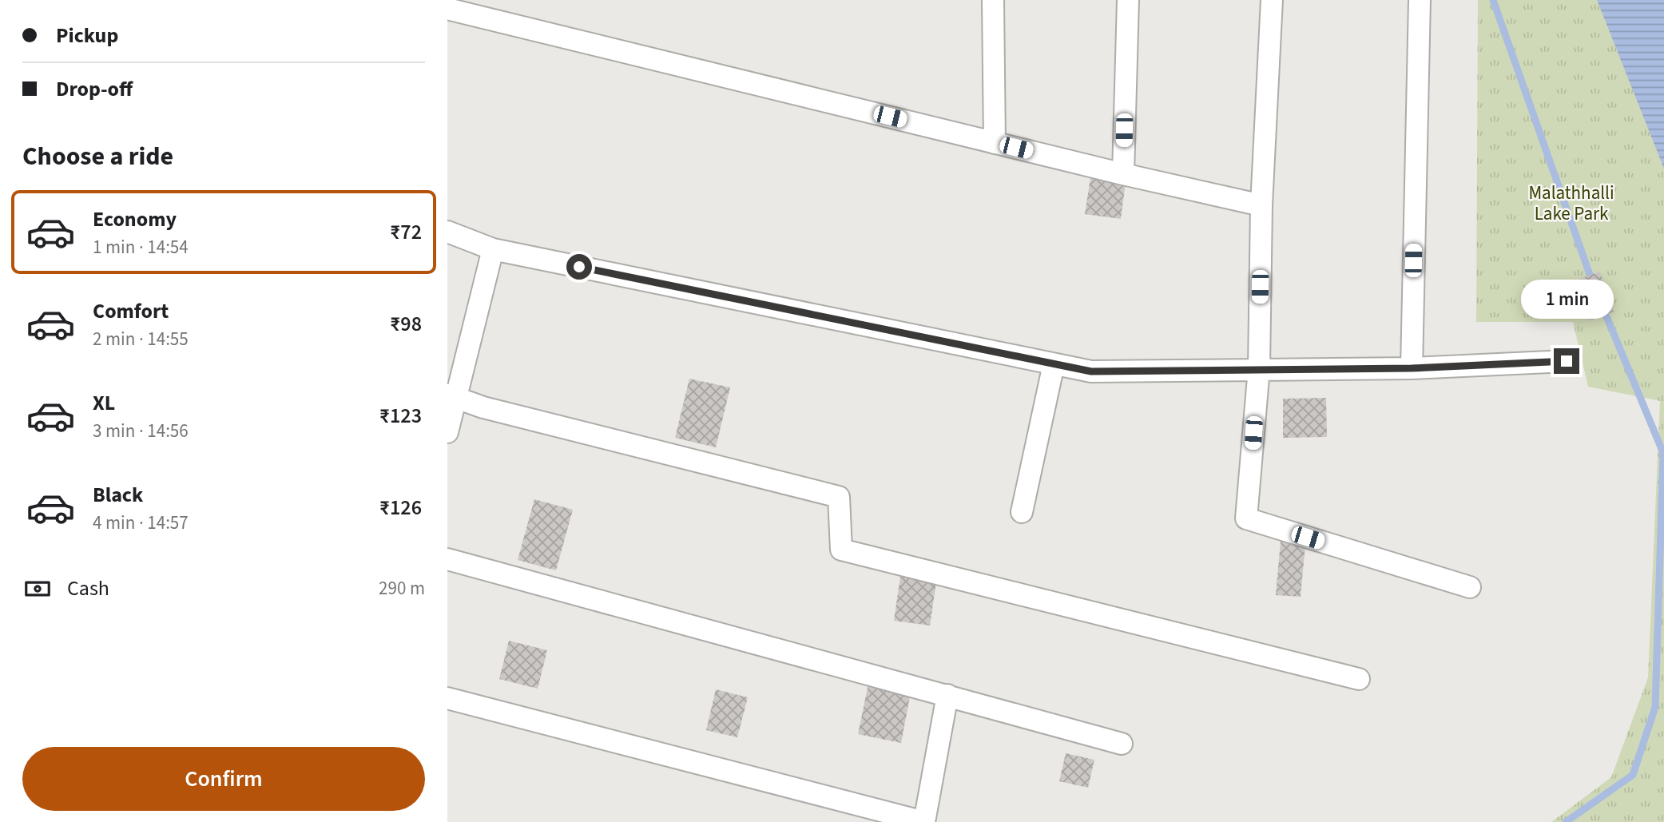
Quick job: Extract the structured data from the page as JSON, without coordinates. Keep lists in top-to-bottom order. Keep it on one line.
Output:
{"parks":["Malathhalli Lake Park"],"page":{"banner":["Pickup","Drop-off"],"heading":"Choose a ride","list":[{"name":"Economy","note":"1 min · 14:54","value":"₹72"},{"name":"Comfort","note":"2 min · 14:55","value":"₹98"},{"name":"XL","note":"3 min · 14:56","value":"₹123"},{"name":"Black","note":"4 min · 14:57","value":"₹126"}],"bubble":"1 min","pay":["Cash","290 m"],"buttons":"Confirm"}}
